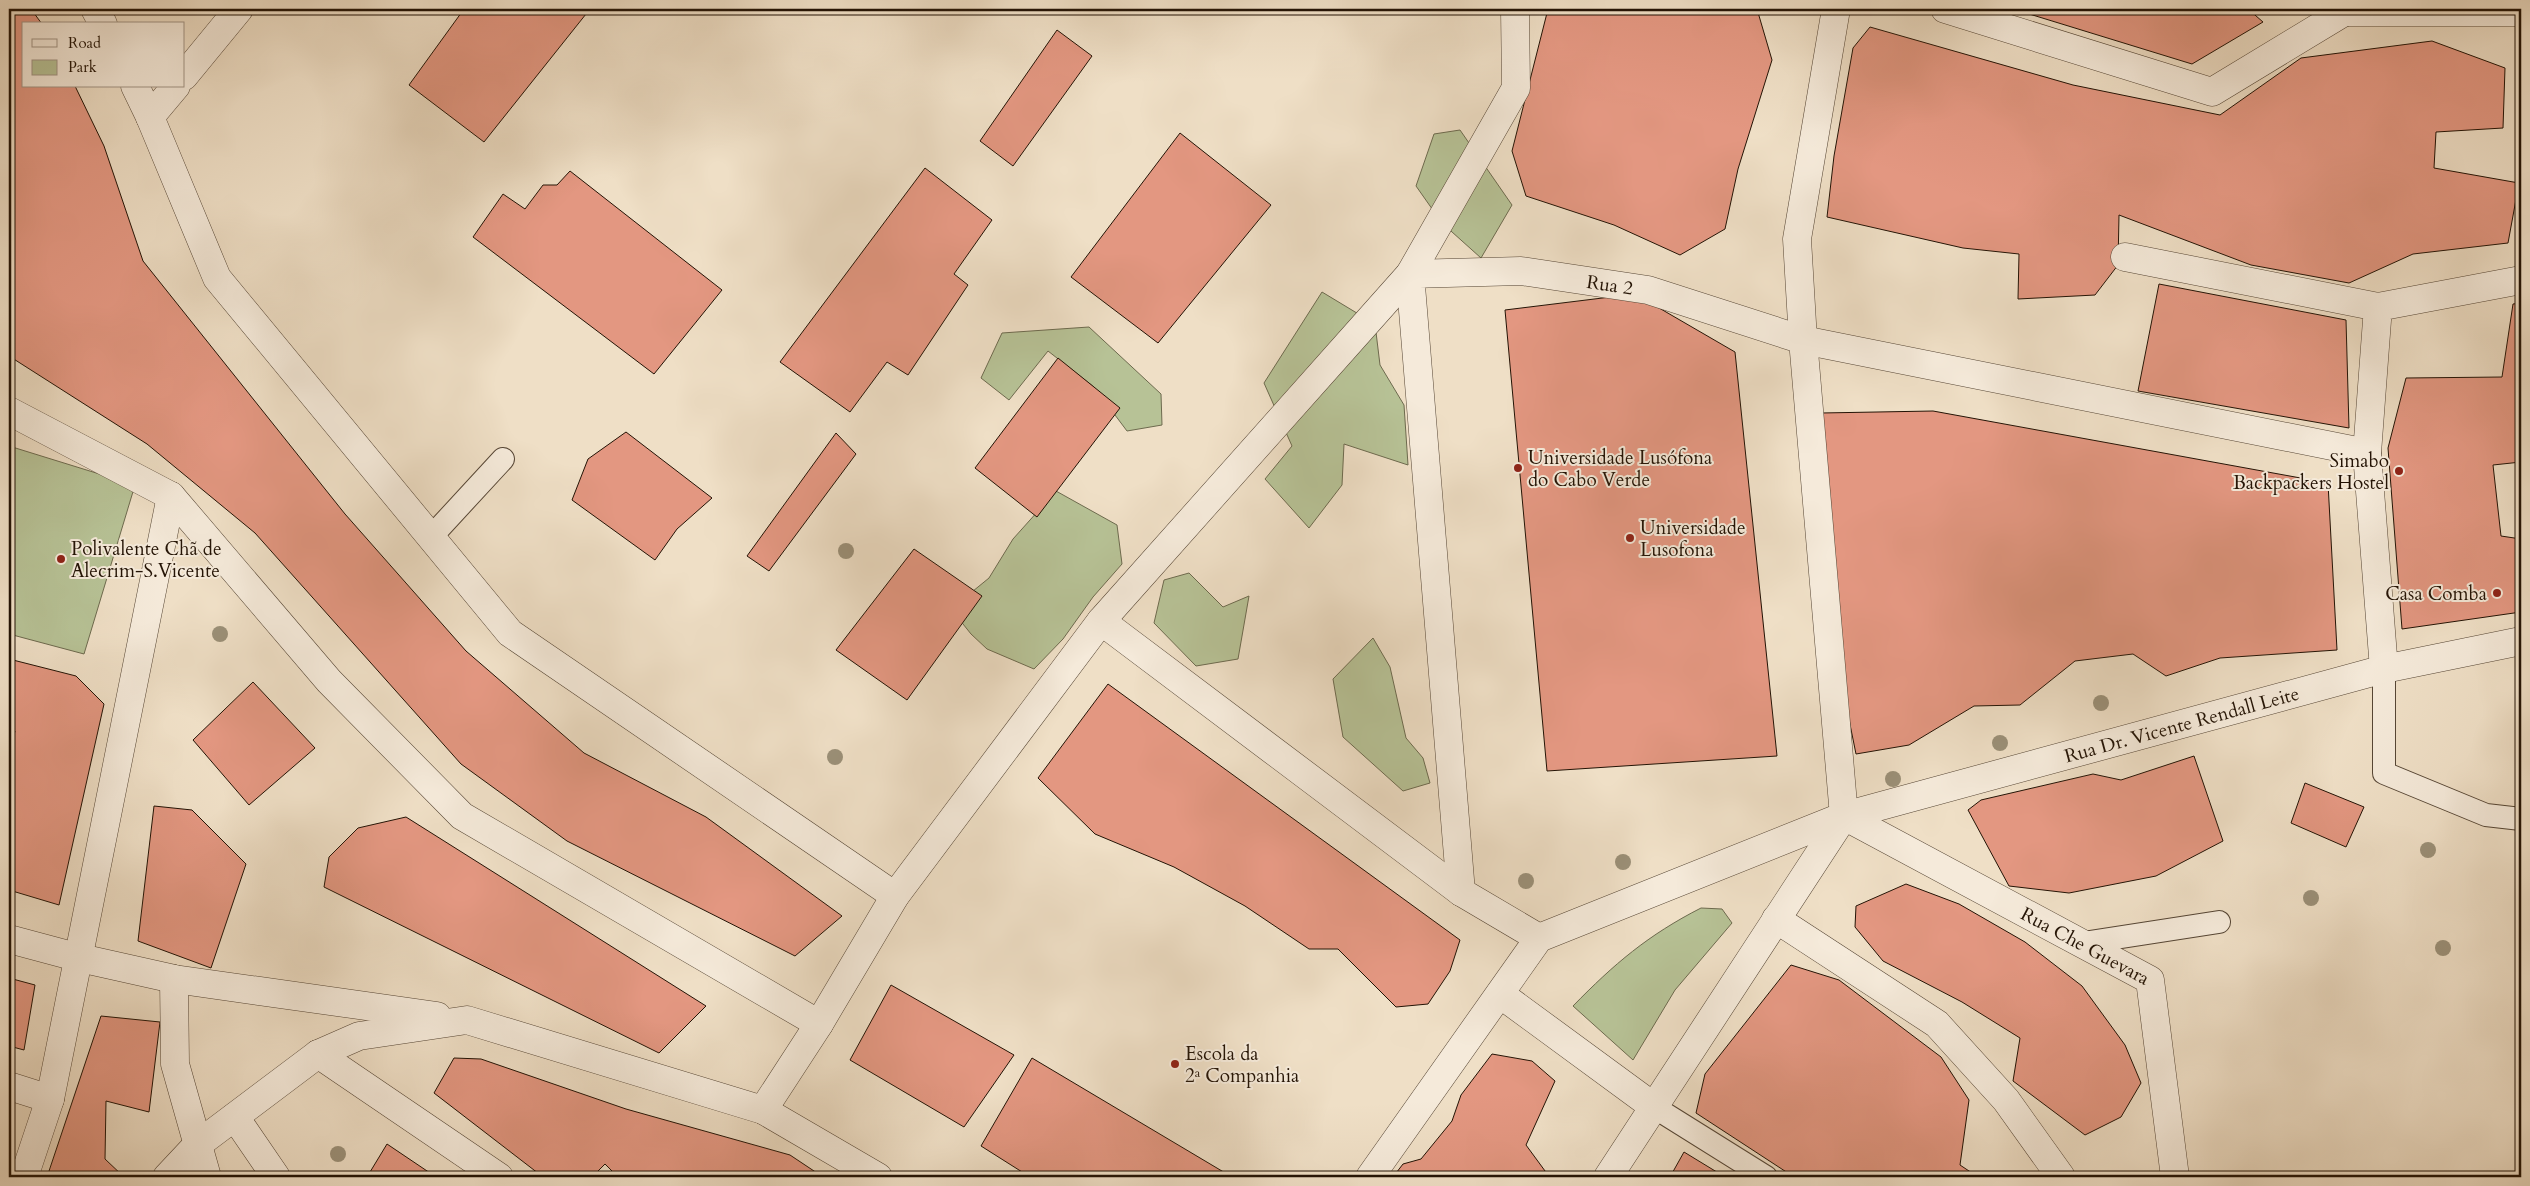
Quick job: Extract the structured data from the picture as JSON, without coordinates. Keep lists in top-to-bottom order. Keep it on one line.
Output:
{"streets":{"street":["Rua 2","Rua Dr. Vicente Rendall Leite","Rua Che Guevara"]},"crossings":[["Rua Dr. Vicente Rendall Leite","Rua Che Guevara"]],"places":["Universidade Lusófona do Cabo Verde","Simabo Backpackers Hostel","Universidade Lusofona","Polivalente Chã de Alecrim-S.Vicente","Casa Comba","Escola da 2ª Companhia"],"legend":["Road","Park"]}
